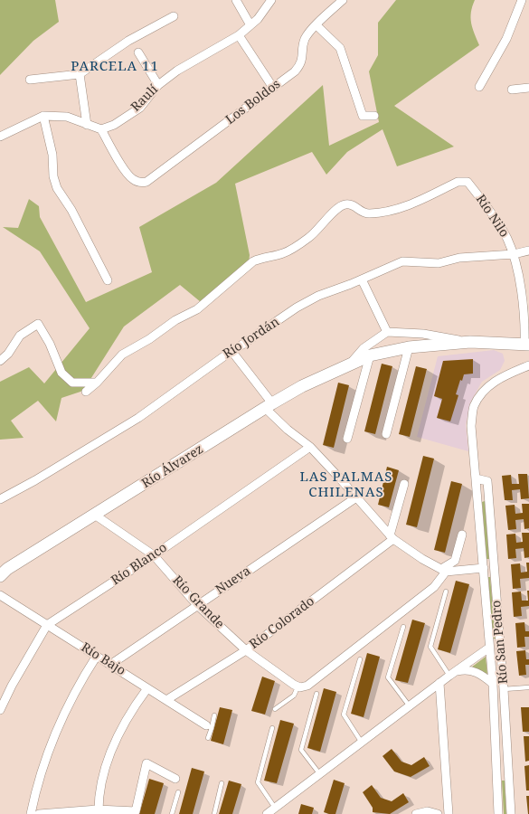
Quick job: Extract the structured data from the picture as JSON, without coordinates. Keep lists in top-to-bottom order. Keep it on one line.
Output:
{"streets":{"street":["Raulí","Los Boldos","Río Nilo","Río Jordán","Río Álvarez","Río Blanco","Nueva","Río Grande","Río Colorado","Río San Pedro","Río Bajo"]},"crossings":[["Raulí","Los Boldos"],["Río Nilo","Río Jordán"],["Río Nilo","Río Álvarez"],["Río Álvarez","Río Grande"],["Río Blanco","Río Grande"],["Río Blanco","Río Bajo"],["Nueva","Río Grande"],["Nueva","Río Bajo"],["Río Grande","Río Colorado"],["Río Colorado","Río Bajo"]],"districts":["PARCELA 11","LAS PALMAS CHILENAS"]}
